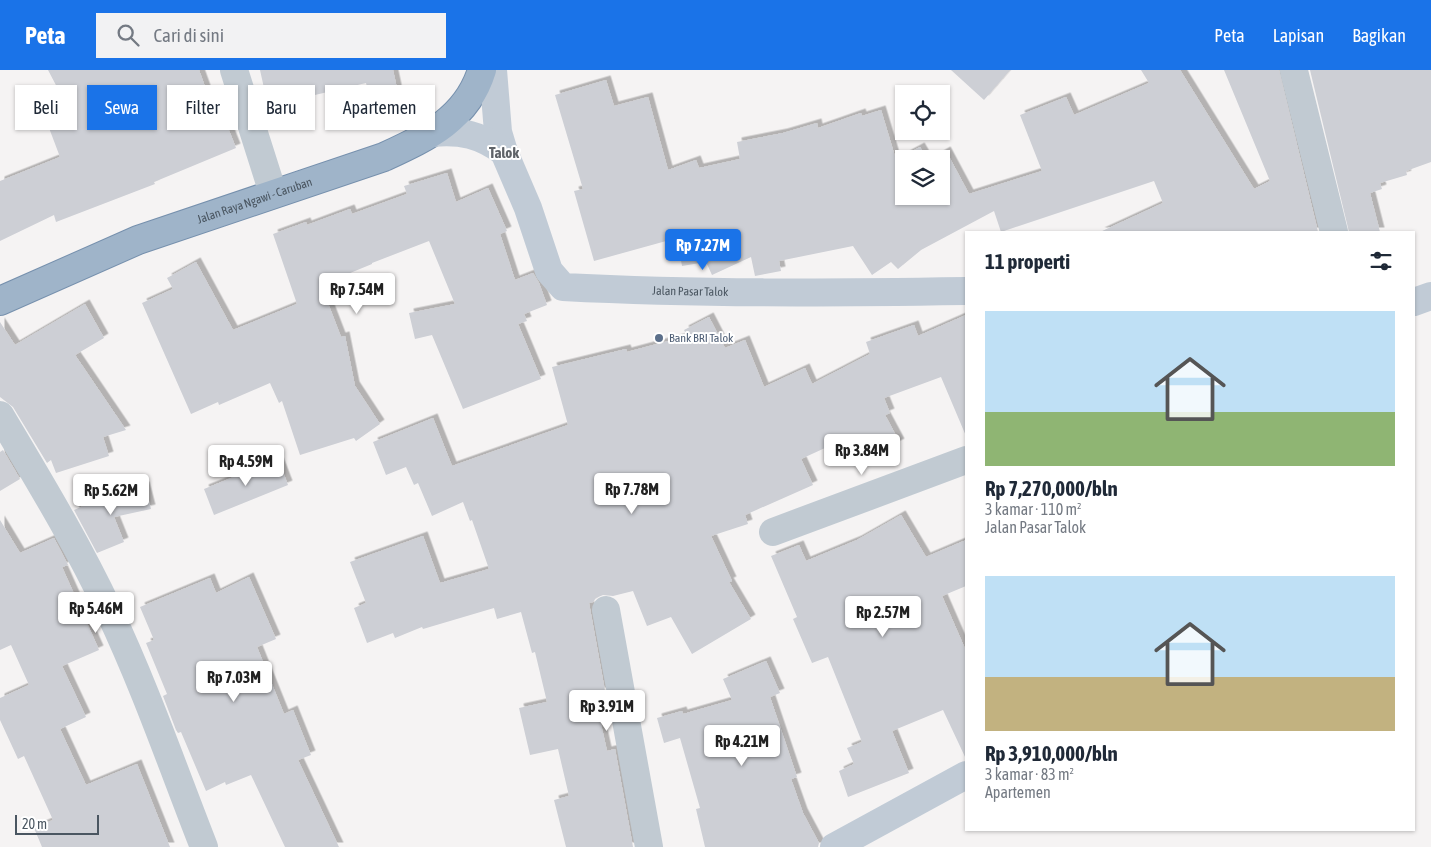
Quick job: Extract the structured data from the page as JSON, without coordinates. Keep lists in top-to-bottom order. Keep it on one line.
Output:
{"streets":{"highway":["Jalan Raya Ngawi - Caruban"],"main road":["Jalan Pasar Talok"]},"districts":["Talok"],"places":["Bank BRI Talok"],"scale_bar":"20 m","page":{"header":"Peta","search":"Cari di sini","nav":["Peta","Lapisan","Bagikan"],"chip":["Beli","Sewa","Filter","Baru","Apartemen"],"price":["Rp 7.27M","Rp 7.54M","Rp 3.84M","Rp 4.59M","Rp 7.78M","Rp 5.62M","Rp 5.46M","Rp 2.57M","Rp 7.03M","Rp 3.91M","Rp 4.21M"],"heading":"11 properti","list":[{"name":"Rp 7,270,000/bln","note":"3 kamar · 110 m² · Jalan Pasar Talok"},{"name":"Rp 3,910,000/bln","note":"3 kamar · 83 m² · Apartemen"}],"scale":"20 m"}}
